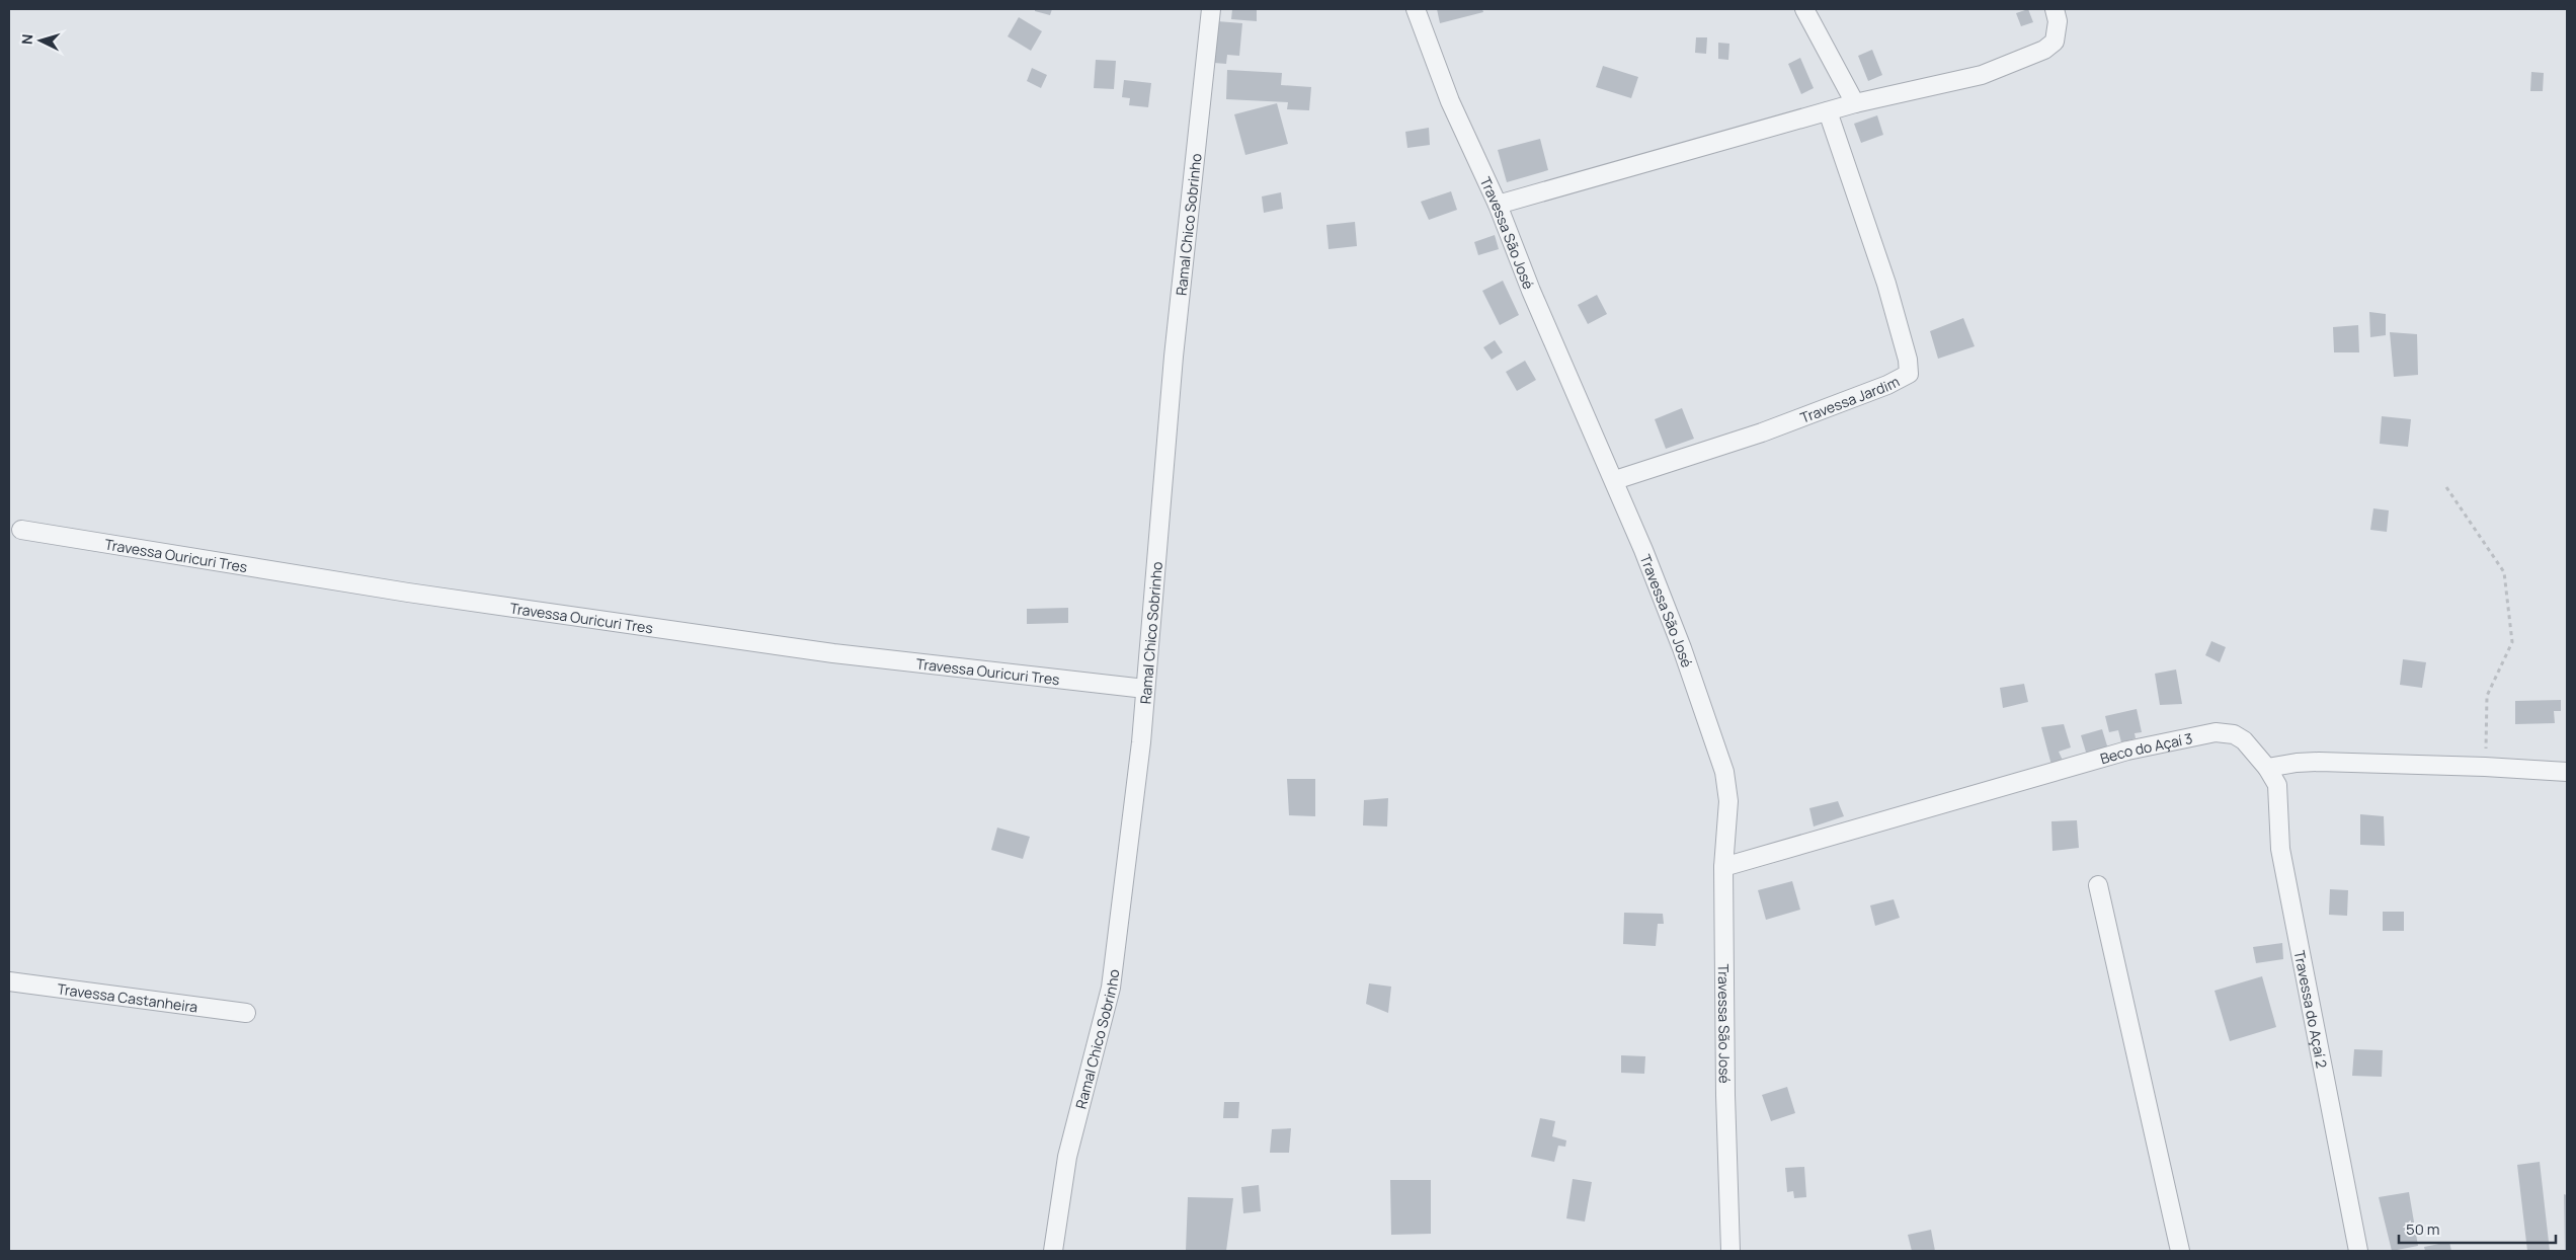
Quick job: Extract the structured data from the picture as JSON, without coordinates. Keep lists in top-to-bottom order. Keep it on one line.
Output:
{"streets":{"street":["Ramal Chico Sobrinho","Travessa São José","Travessa Jardim","Travessa Ouricuri Tres","Beco do Açaí 3","Travessa Castanheira","Travessa do Açaí 2"]},"crossings":[["Ramal Chico Sobrinho","Travessa Ouricuri Tres"],["Travessa São José","Travessa Jardim"],["Travessa São José","Beco do Açaí 3"],["Beco do Açaí 3","Travessa do Açaí 2"]],"scale_bar":"50 m","north":"left"}
